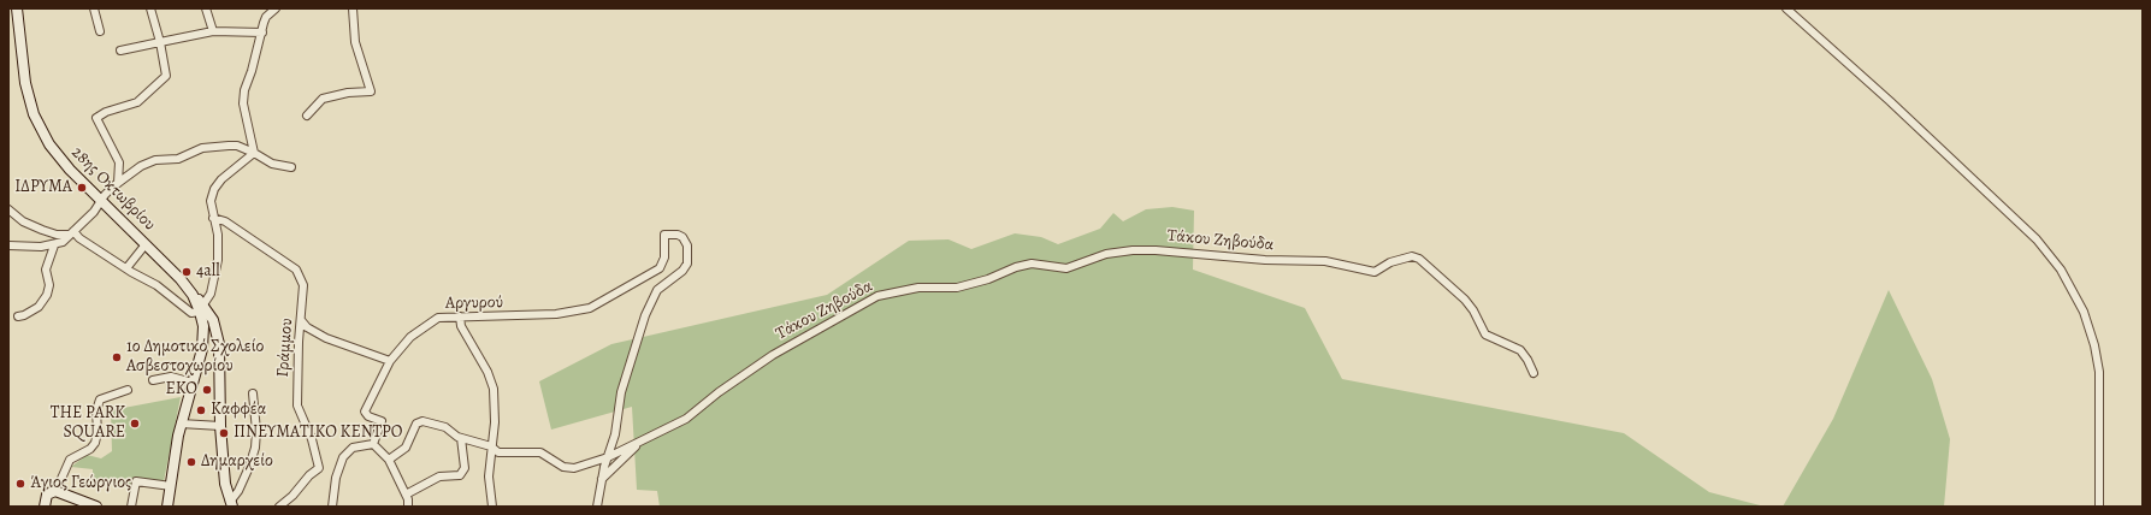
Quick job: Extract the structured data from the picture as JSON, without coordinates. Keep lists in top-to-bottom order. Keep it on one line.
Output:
{"streets":{"main road":["28ης Οκτωβρίου"],"street":["Τάκου Ζηβούδα","Αργυρού","Γράμμου"]},"crossings":[["Τάκου Ζηβούδα","Αργυρού"]],"places":["ΙΔΡΥΜΑ","4all","1ο Δημοτικό Σχολείο Ασβεστοχωρίου","EKO","Καφφέα","THE PARK SQUARE","ΠΝΕΥΜΑΤΙΚΟ ΚΕΝΤΡΟ","Δημαρχείο","Άγιος Γεώργιος"]}
